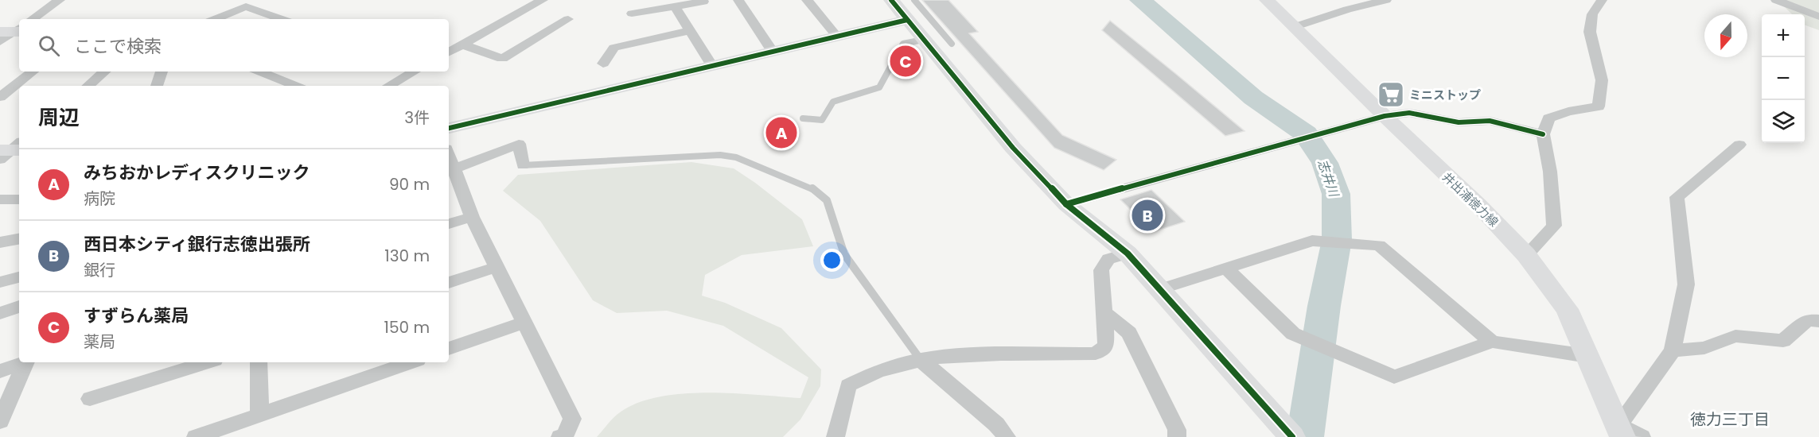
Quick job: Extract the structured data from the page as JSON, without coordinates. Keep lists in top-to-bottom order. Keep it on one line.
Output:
{"streets":{"street":["井出浦徳力線"]},"districts":["徳力三丁目"],"water":["志井川"],"places":{"supermarket":["ミニストップ"]},"north":"bottom","page":{"map_buttons":["+","−"],"search":"ここで検索","pins":["C","A","B"],"heading":["周辺","3件"],"list":[{"mark":"A","name":"みちおかレディスクリニック","note":"病院","value":"90 m"},{"mark":"B","name":"西日本シティ銀行志徳出張所","note":"銀行","value":"130 m"},{"mark":"C","name":"すずらん薬局","note":"薬局","value":"150 m"}]}}
